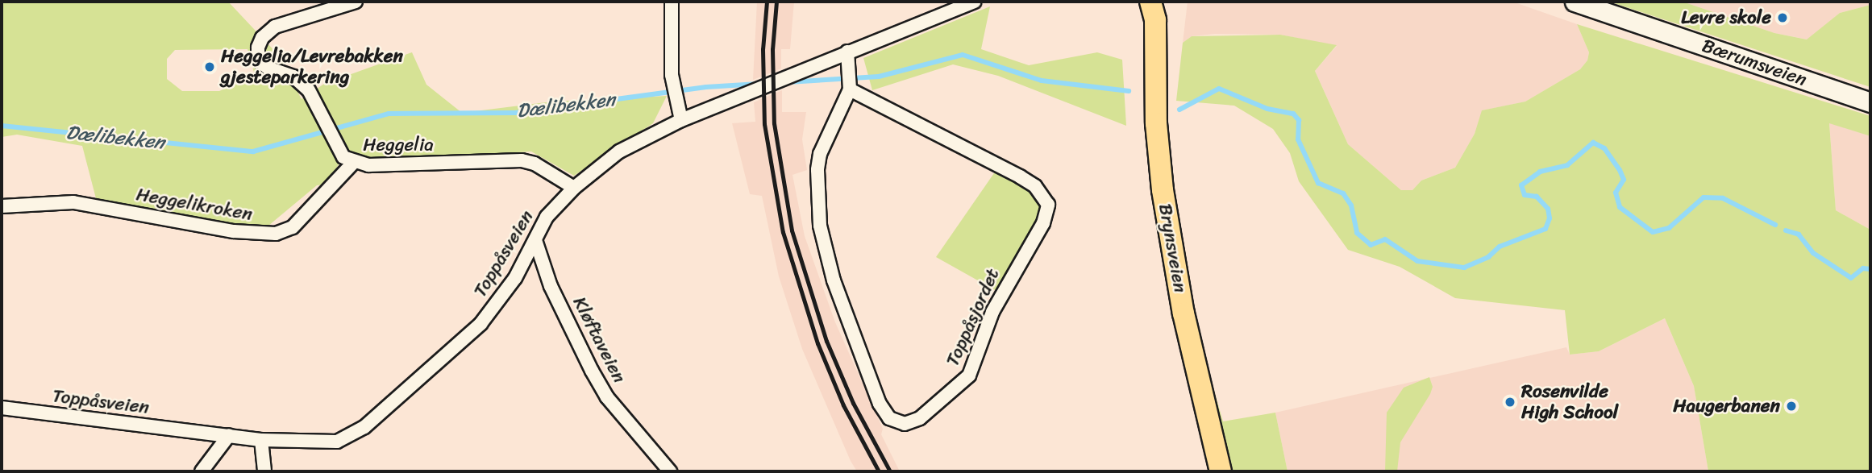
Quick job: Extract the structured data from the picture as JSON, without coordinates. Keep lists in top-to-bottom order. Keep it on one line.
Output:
{"streets":{"main road":["Bærumsveien","Brynsveien"],"street":["Heggelia","Heggelikroken","Toppåsveien","Toppåsjordet","Kløftaveien"]},"crossings":[["Heggelia","Heggelikroken"],["Heggelia","Toppåsveien"],["Toppåsveien","Toppåsjordet"],["Toppåsveien","Kløftaveien"]],"water":["Dælibekken"],"places":["Levre skole","Heggelia/Levrebakken gjesteparkering","Rosenvilde High School","Haugerbanen"]}
